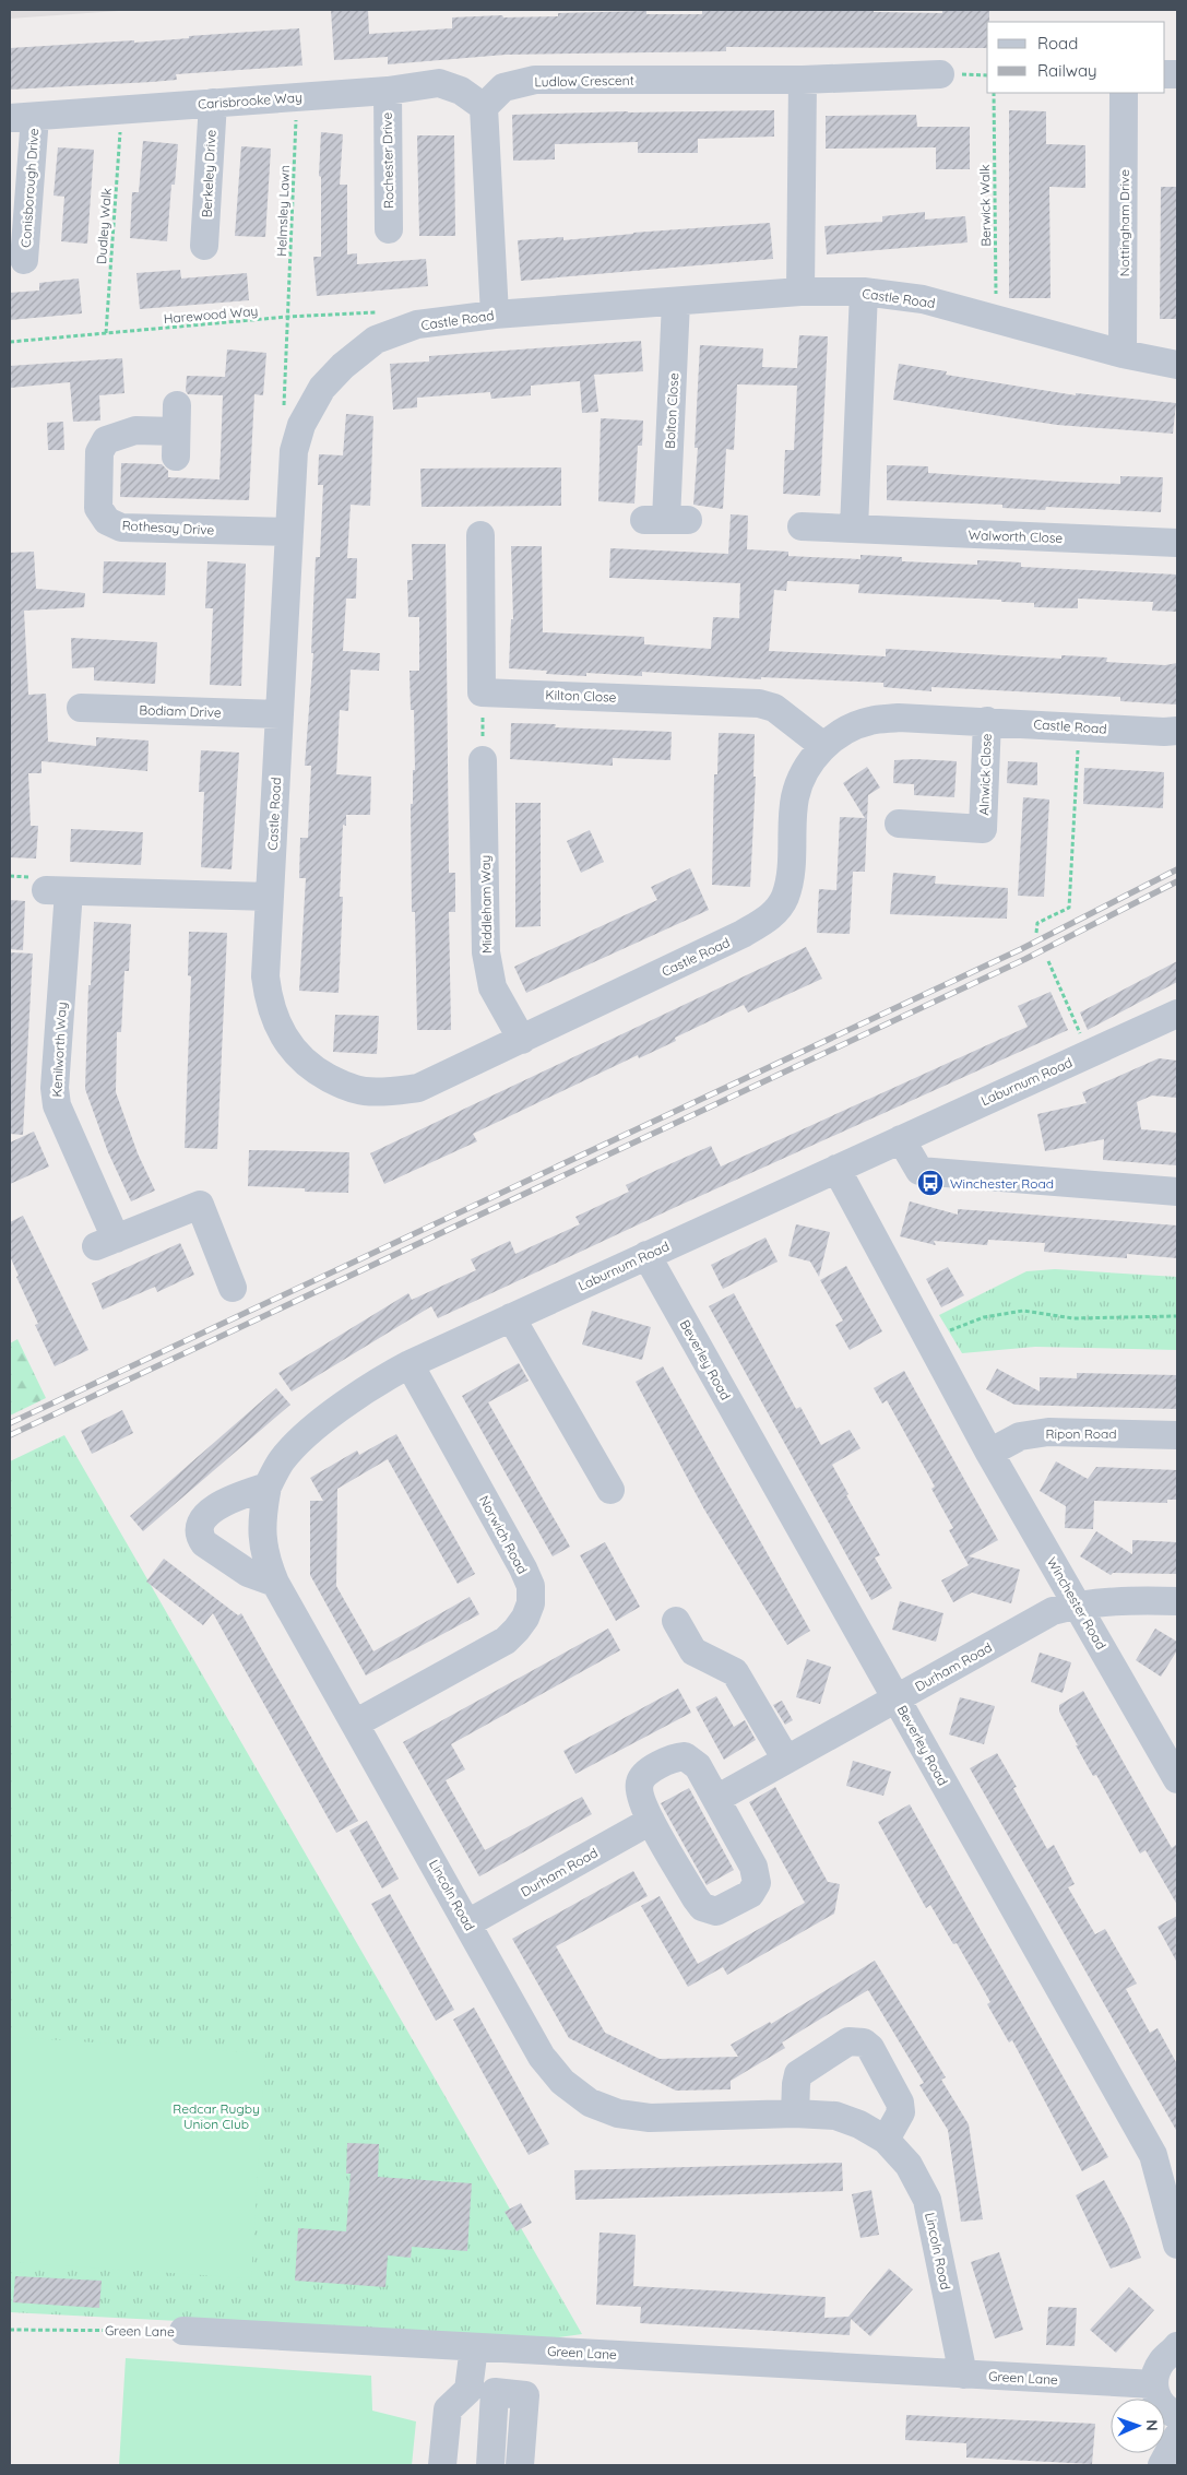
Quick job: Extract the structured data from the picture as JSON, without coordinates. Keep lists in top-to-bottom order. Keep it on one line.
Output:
{"streets":{"street":["Ludlow Crescent","Carisbrooke Way","Rochester Drive","Berkeley Drive","Conisborough Drive","Nottingham Drive","Castle Road","Bolton Close","Rothesay Drive","Walworth Close","Kilton Close","Bodiam Drive","Alnwick Close","Middleham Way","Kenilworth Way","Laburnum Road","Beverley Road","Ripon Road","Norwich Road","Winchester Road","Durham Road","Lincoln Road","Green Lane"],"path":["Berwick Walk","Helmsley Lawn","Dudley Walk","Harewood Way"]},"crossings":[["Ludlow Crescent","Carisbrooke Way"],["Carisbrooke Way","Rochester Drive"],["Carisbrooke Way","Berkeley Drive"],["Carisbrooke Way","Conisborough Drive"],["Berwick Walk","Castle Road"],["Helmsley Lawn","Harewood Way"],["Nottingham Drive","Castle Road"],["Dudley Walk","Harewood Way"],["Castle Road","Bolton Close"],["Castle Road","Rothesay Drive"],["Castle Road","Kilton Close"],["Castle Road","Bodiam Drive"],["Castle Road","Alnwick Close"],["Castle Road","Middleham Way"],["Castle Road","Kenilworth Way"],["Laburnum Road","Beverley Road"],["Laburnum Road","Norwich Road"],["Laburnum Road","Winchester Road"],["Laburnum Road","Lincoln Road"],["Beverley Road","Durham Road"],["Ripon Road","Winchester Road"],["Norwich Road","Lincoln Road"],["Winchester Road","Durham Road"],["Durham Road","Lincoln Road"],["Lincoln Road","Green Lane"]],"parks":["Redcar Rugby Union Club"],"places":{"bus stop":["Winchester Road"]},"legend":["Road","Railway"],"north":"right"}
